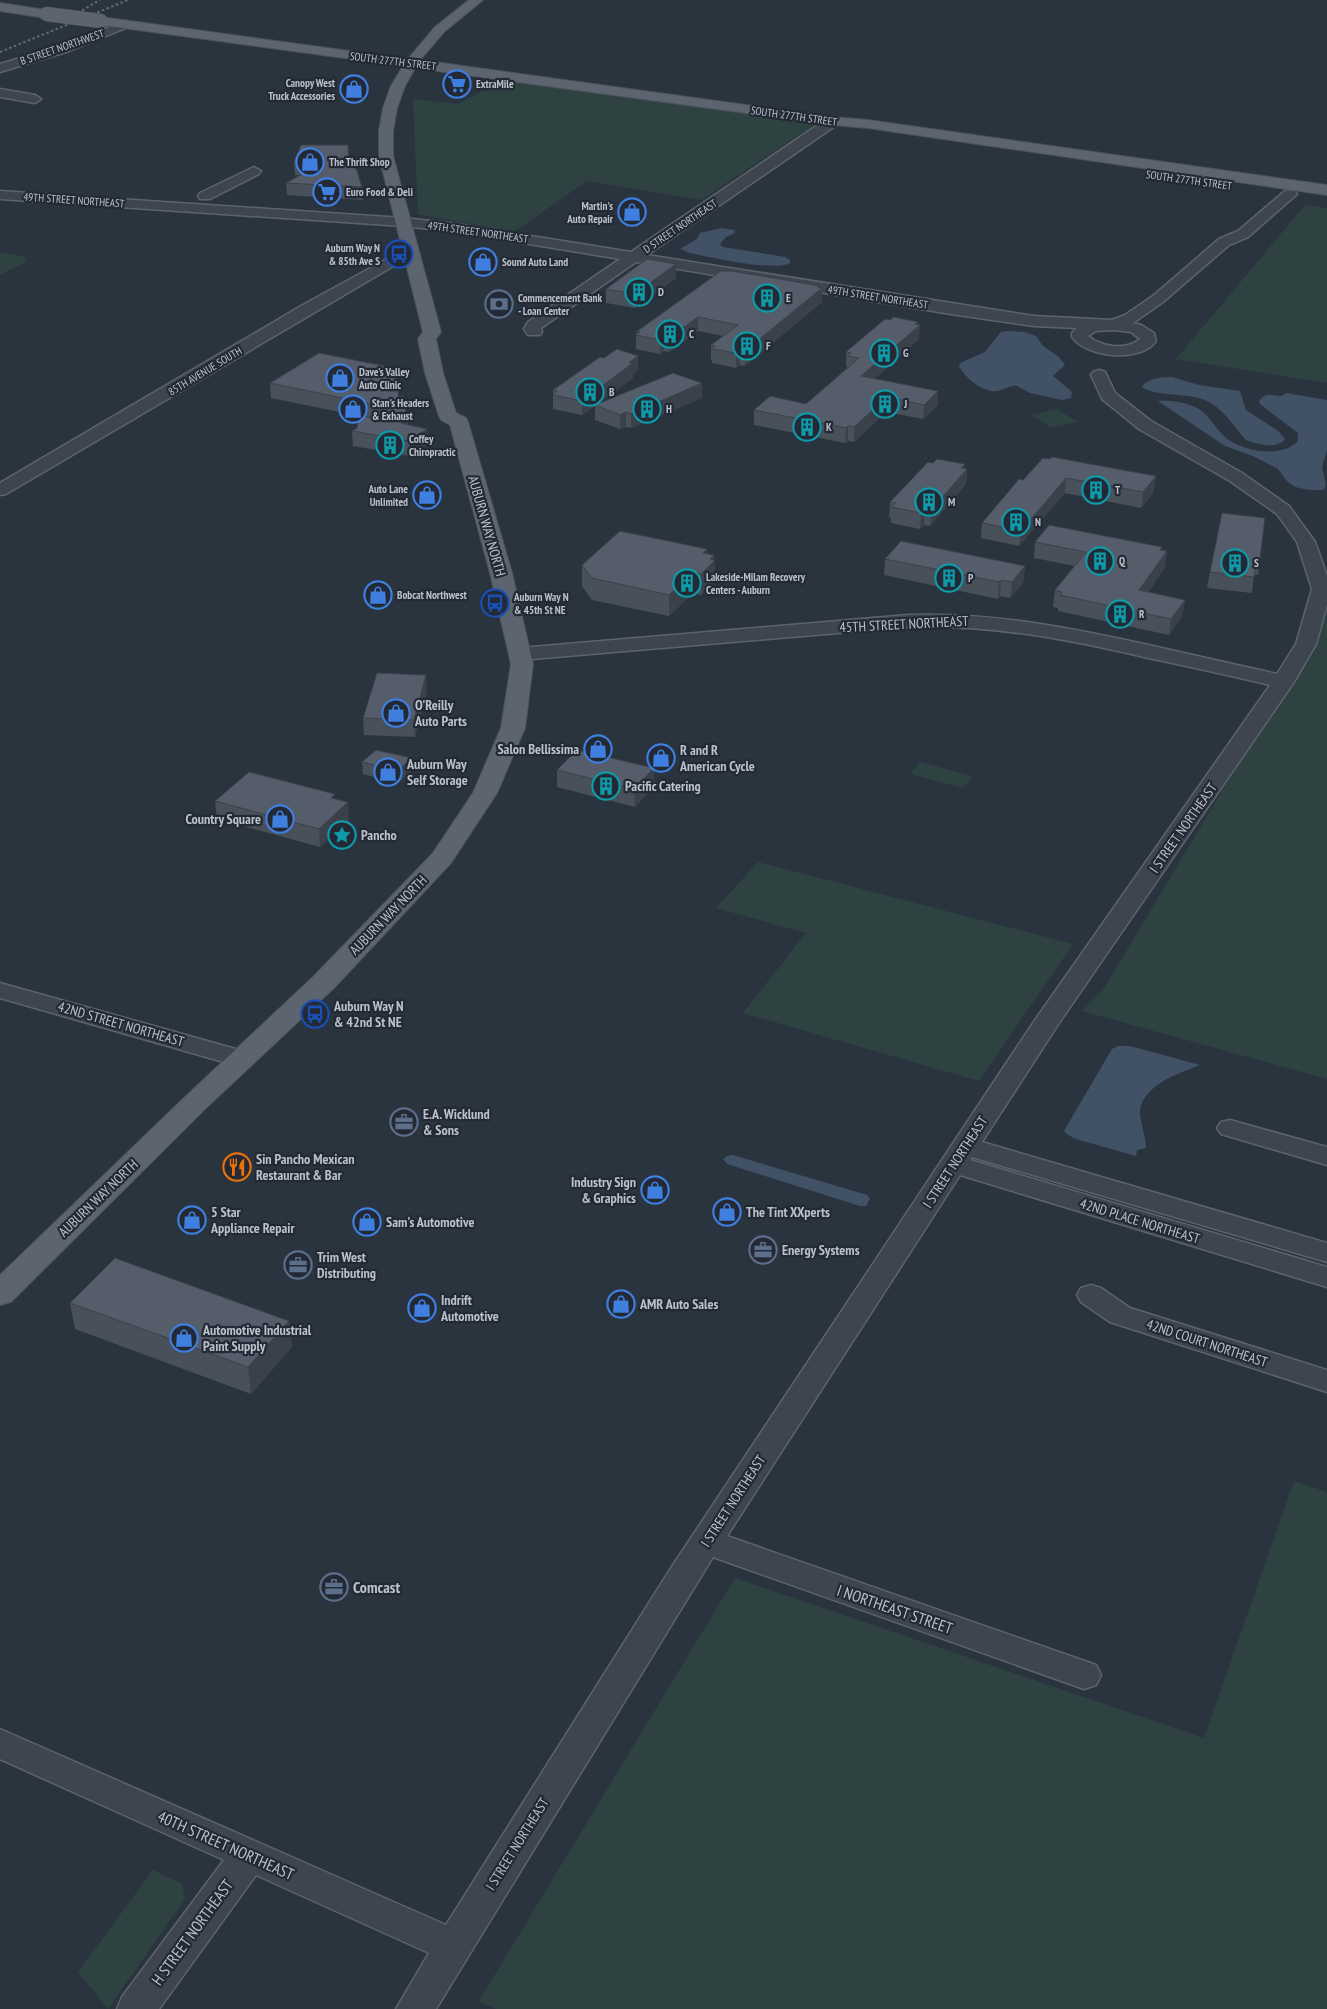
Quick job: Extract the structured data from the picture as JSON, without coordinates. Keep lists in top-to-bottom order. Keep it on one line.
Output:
{"streets":{"main road":["SOUTH 277TH STREET","AUBURN WAY NORTH"],"street":["B STREET NORTHWEST","49TH STREET NORTHEAST","D STREET NORTHEAST","85TH AVENUE SOUTH","45TH STREET NORTHEAST","I STREET NORTHEAST","42ND STREET NORTHEAST","42ND PLACE NORTHEAST","42ND COURT NORTHEAST","I NORTHEAST STREET","40TH STREET NORTHEAST","H STREET NORTHEAST"]},"crossings":[["B STREET NORTHWEST","SOUTH 277TH STREET"],["SOUTH 277TH STREET","D STREET NORTHEAST"],["49TH STREET NORTHEAST","D STREET NORTHEAST"],["49TH STREET NORTHEAST","I STREET NORTHEAST"],["AUBURN WAY NORTH","45TH STREET NORTHEAST"],["AUBURN WAY NORTH","42ND STREET NORTHEAST"],["45TH STREET NORTHEAST","I STREET NORTHEAST"],["I STREET NORTHEAST","42ND PLACE NORTHEAST"],["I STREET NORTHEAST","I NORTHEAST STREET"],["I STREET NORTHEAST","40TH STREET NORTHEAST"],["40TH STREET NORTHEAST","H STREET NORTHEAST"]],"places":{"supermarket":["ExtraMile","Euro Food & Deli"],"shop":["Canopy West Truck Accessories","The Thrift Shop","Martin's Auto Repair","Sound Auto Land","Dave's Valley Auto Clinic","Stan's Headers & Exhaust","Auto Lane Unlimited","Bobcat Northwest","O'Reilly Auto Parts","Salon Bellissima","R and R American Cycle","Auburn Way Self Storage","Country Square","Industry Sign & Graphics","The Tint XXperts","5 Star Appliance Repair","Sam's Automotive","AMR Auto Sales","Indrift Automotive","Automotive Industrial Paint Supply"],"bus stop":["Auburn Way N & 85th Ave S","Auburn Way N & 45th St NE","Auburn Way N & 42nd St NE"],"building":["D","E","C","F","G","B","J","H","K","Coffey Chiropractic","T","M","N","Q","S","P","Lakeside-Milam Recovery Centers - Auburn","R","Pacific Catering"],"bank":["Commencement Bank - Loan Center"],"place":["Pancho"],"office":["E.A. Wicklund & Sons","Energy Systems","Trim West Distributing","Comcast"],"restaurant":["Sin Pancho Mexican Restaurant & Bar"]}}
